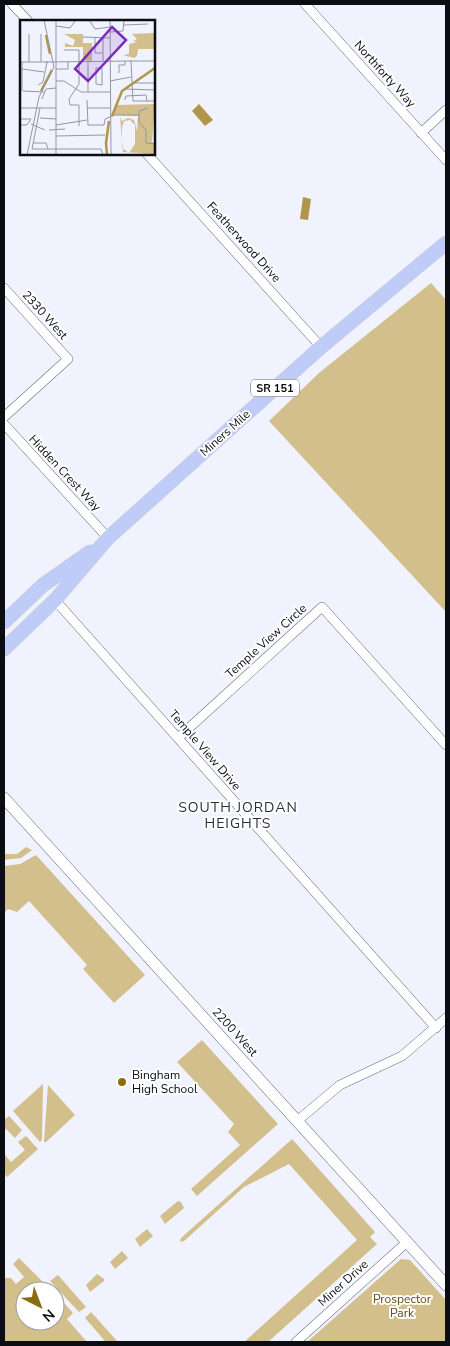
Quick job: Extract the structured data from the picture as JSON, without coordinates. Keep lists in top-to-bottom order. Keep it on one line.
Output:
{"streets":{"main road":["SR 151","Miners Mile"],"street":["Northforty Way","Featherwood Drive","2330 West","Hidden Crest Way","Temple View Circle","Temple View Drive","2200 West","Miner Drive"]},"crossings":[["Featherwood Drive","Miners Mile"],["SR 151","Miners Mile"],["SR 151","Hidden Crest Way"],["Miners Mile","Hidden Crest Way"],["Miners Mile","Temple View Drive"],["Temple View Circle","Temple View Drive"],["2200 West","Miner Drive"]],"districts":["SOUTH JORDAN HEIGHTS"],"parks":["Prospector Park"],"places":["Bingham High School"],"north":"bottom right"}
